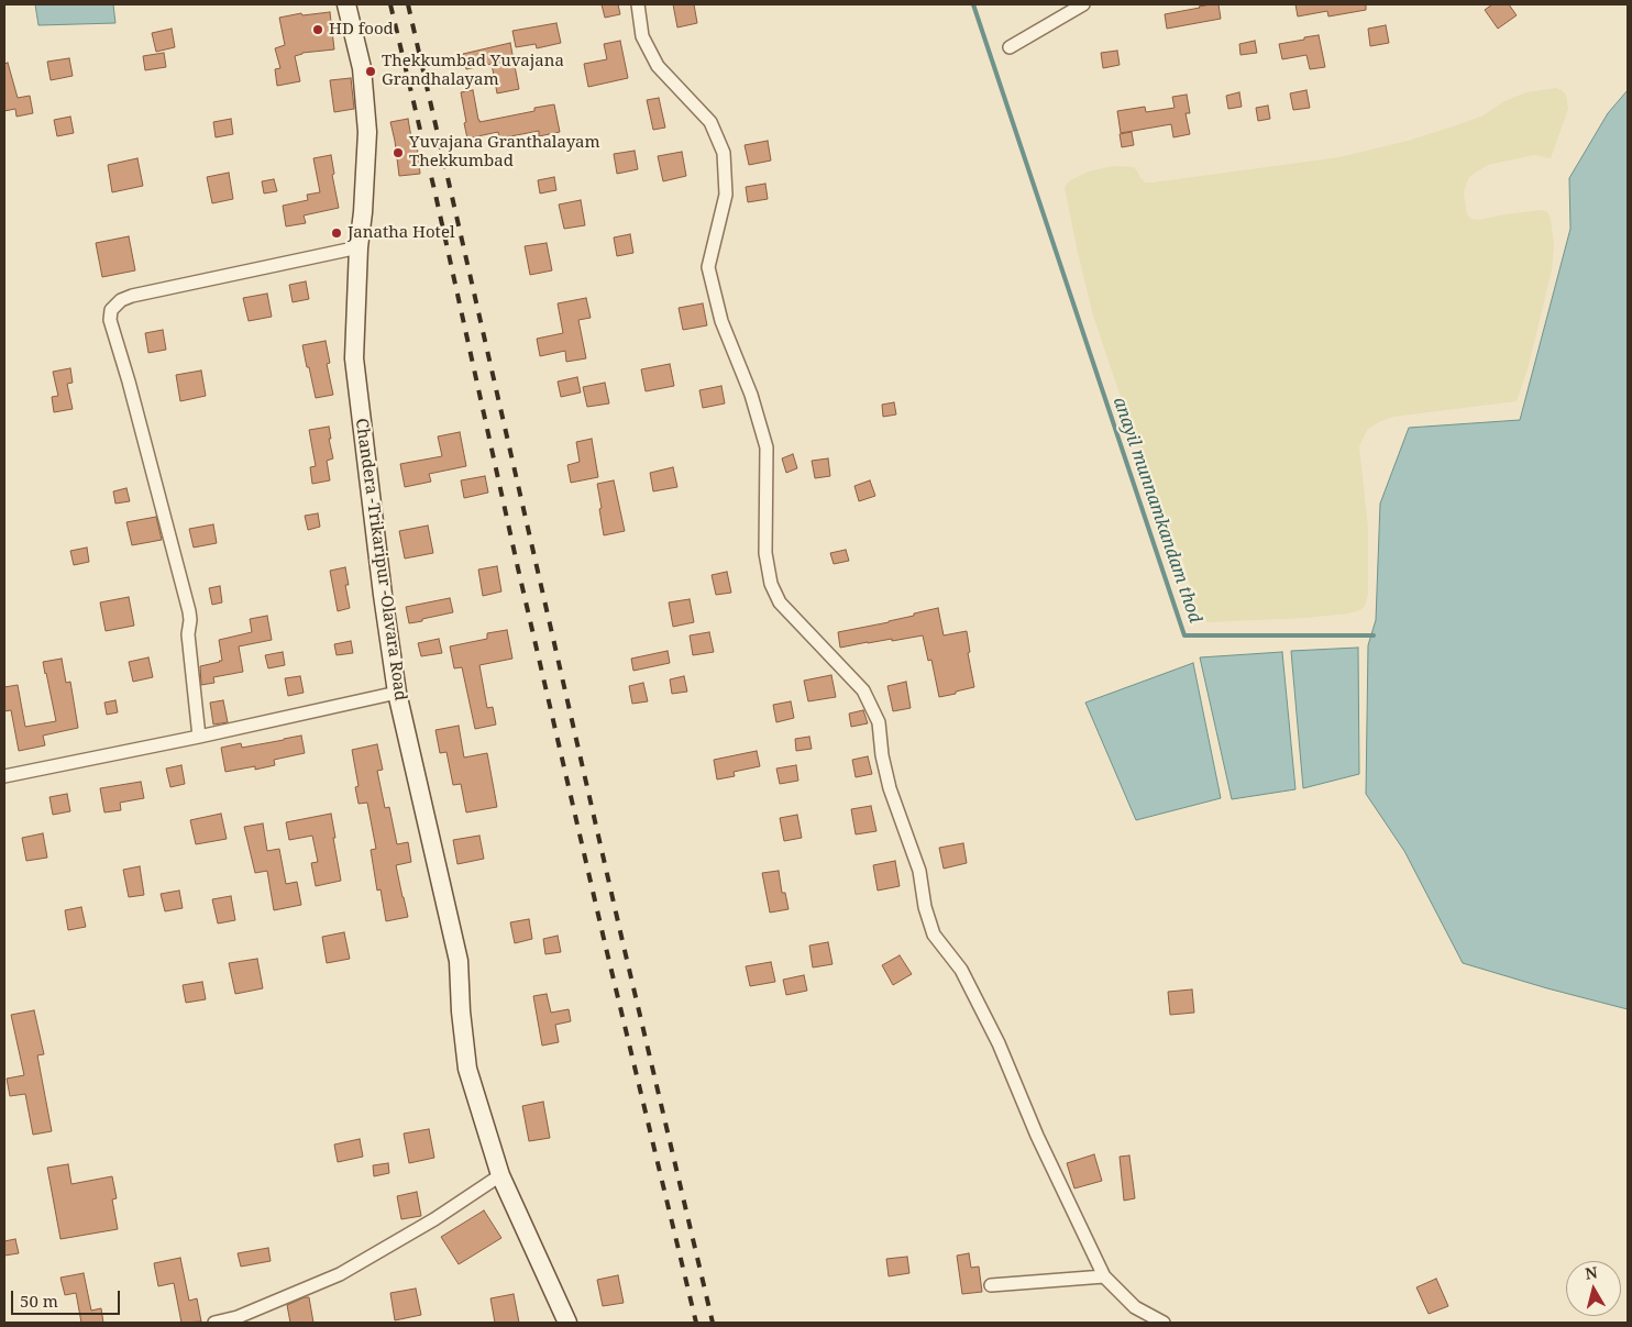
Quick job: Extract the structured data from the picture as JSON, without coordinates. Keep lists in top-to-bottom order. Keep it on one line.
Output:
{"streets":{"main road":["Chandera -Trikaripur -Olavara Road"]},"water":["anayil munnamkandam thod"],"places":["HD food","Thekkumbad Yuvajana Grandhalayam","Yuvajana Granthalayam Thekkumbad","Janatha Hotel"],"scale_bar":"50 m","north":"top"}
